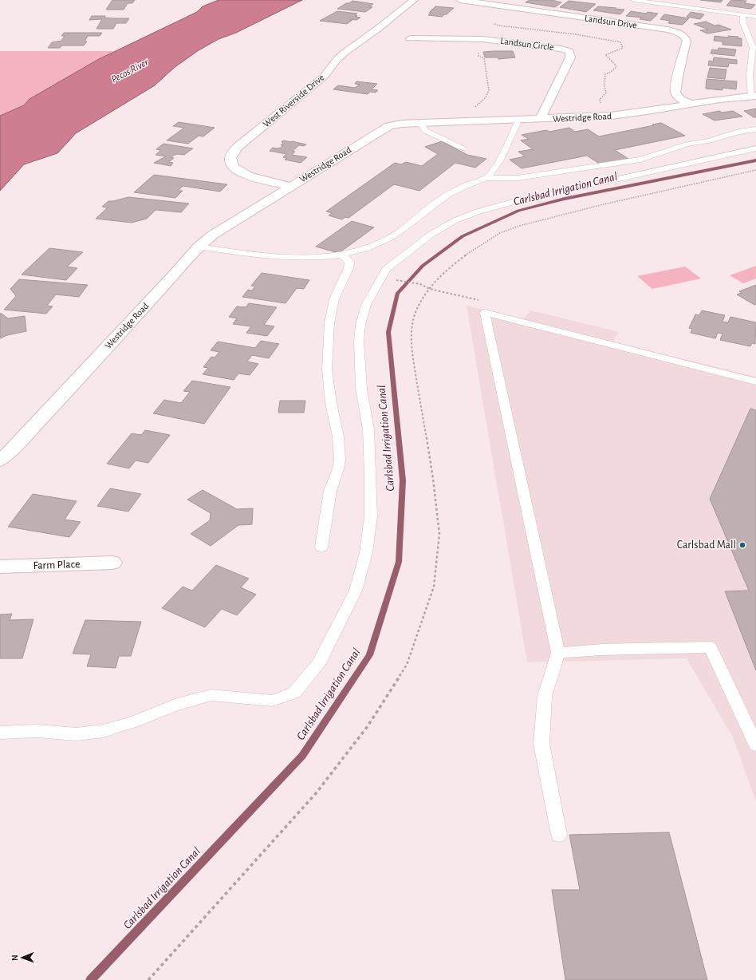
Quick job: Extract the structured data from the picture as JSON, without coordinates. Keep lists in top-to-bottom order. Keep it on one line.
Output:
{"streets":{"street":["Landsun Drive","Landsun Circle","West Riverside Drive","Westridge Road","Farm Place"]},"crossings":[["Landsun Drive","Westridge Road"],["Landsun Circle","Westridge Road"],["West Riverside Drive","Westridge Road"]],"water":["Pecos River","Carlsbad Irrigation Canal"],"places":["Carlsbad Mall"],"north":"left"}
